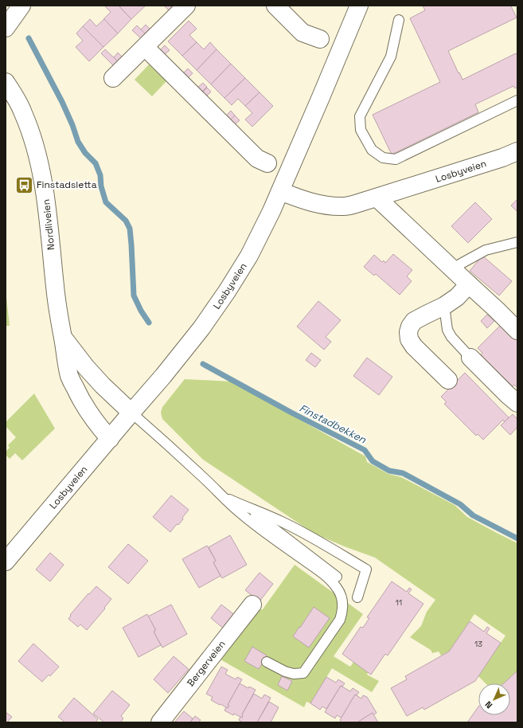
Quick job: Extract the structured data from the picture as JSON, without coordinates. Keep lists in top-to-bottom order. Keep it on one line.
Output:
{"streets":{"main road":["Losbyveien","Nordliveien","Bergerveien"]},"crossings":[["Losbyveien","Nordliveien"]],"water":["Finstadbekken"],"places":{"bus stop":["Finstadsletta"]},"house_numbers":["11","13"],"north":"bottom left"}
